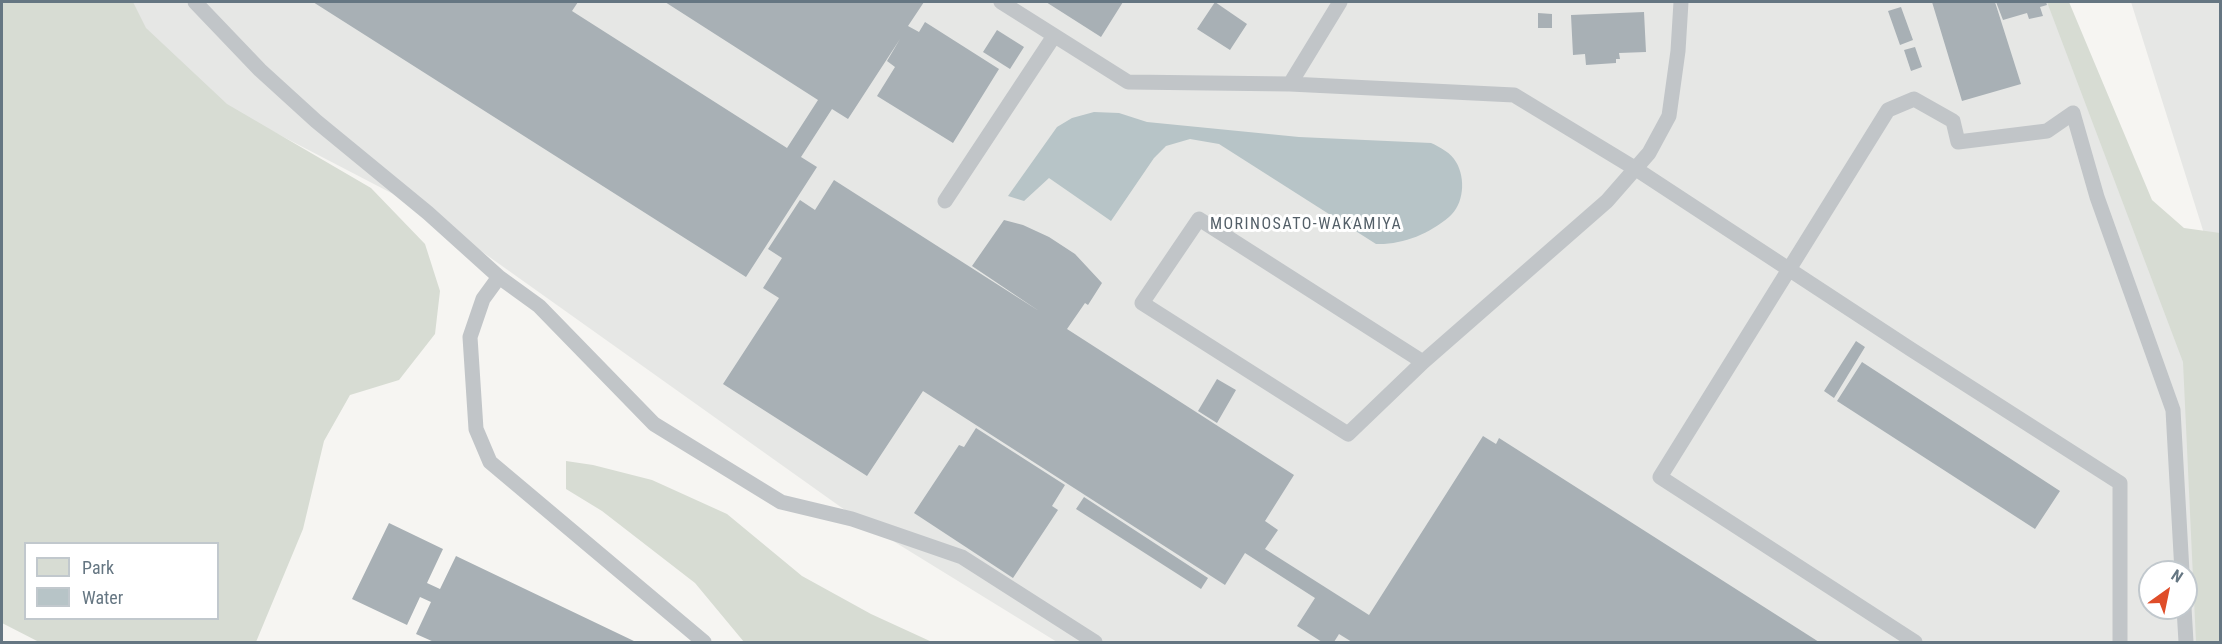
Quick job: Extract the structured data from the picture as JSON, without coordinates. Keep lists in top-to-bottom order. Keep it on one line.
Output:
{"districts":["MORINOSATO-WAKAMIYA"],"legend":["Park","Water"],"north":"top right"}
